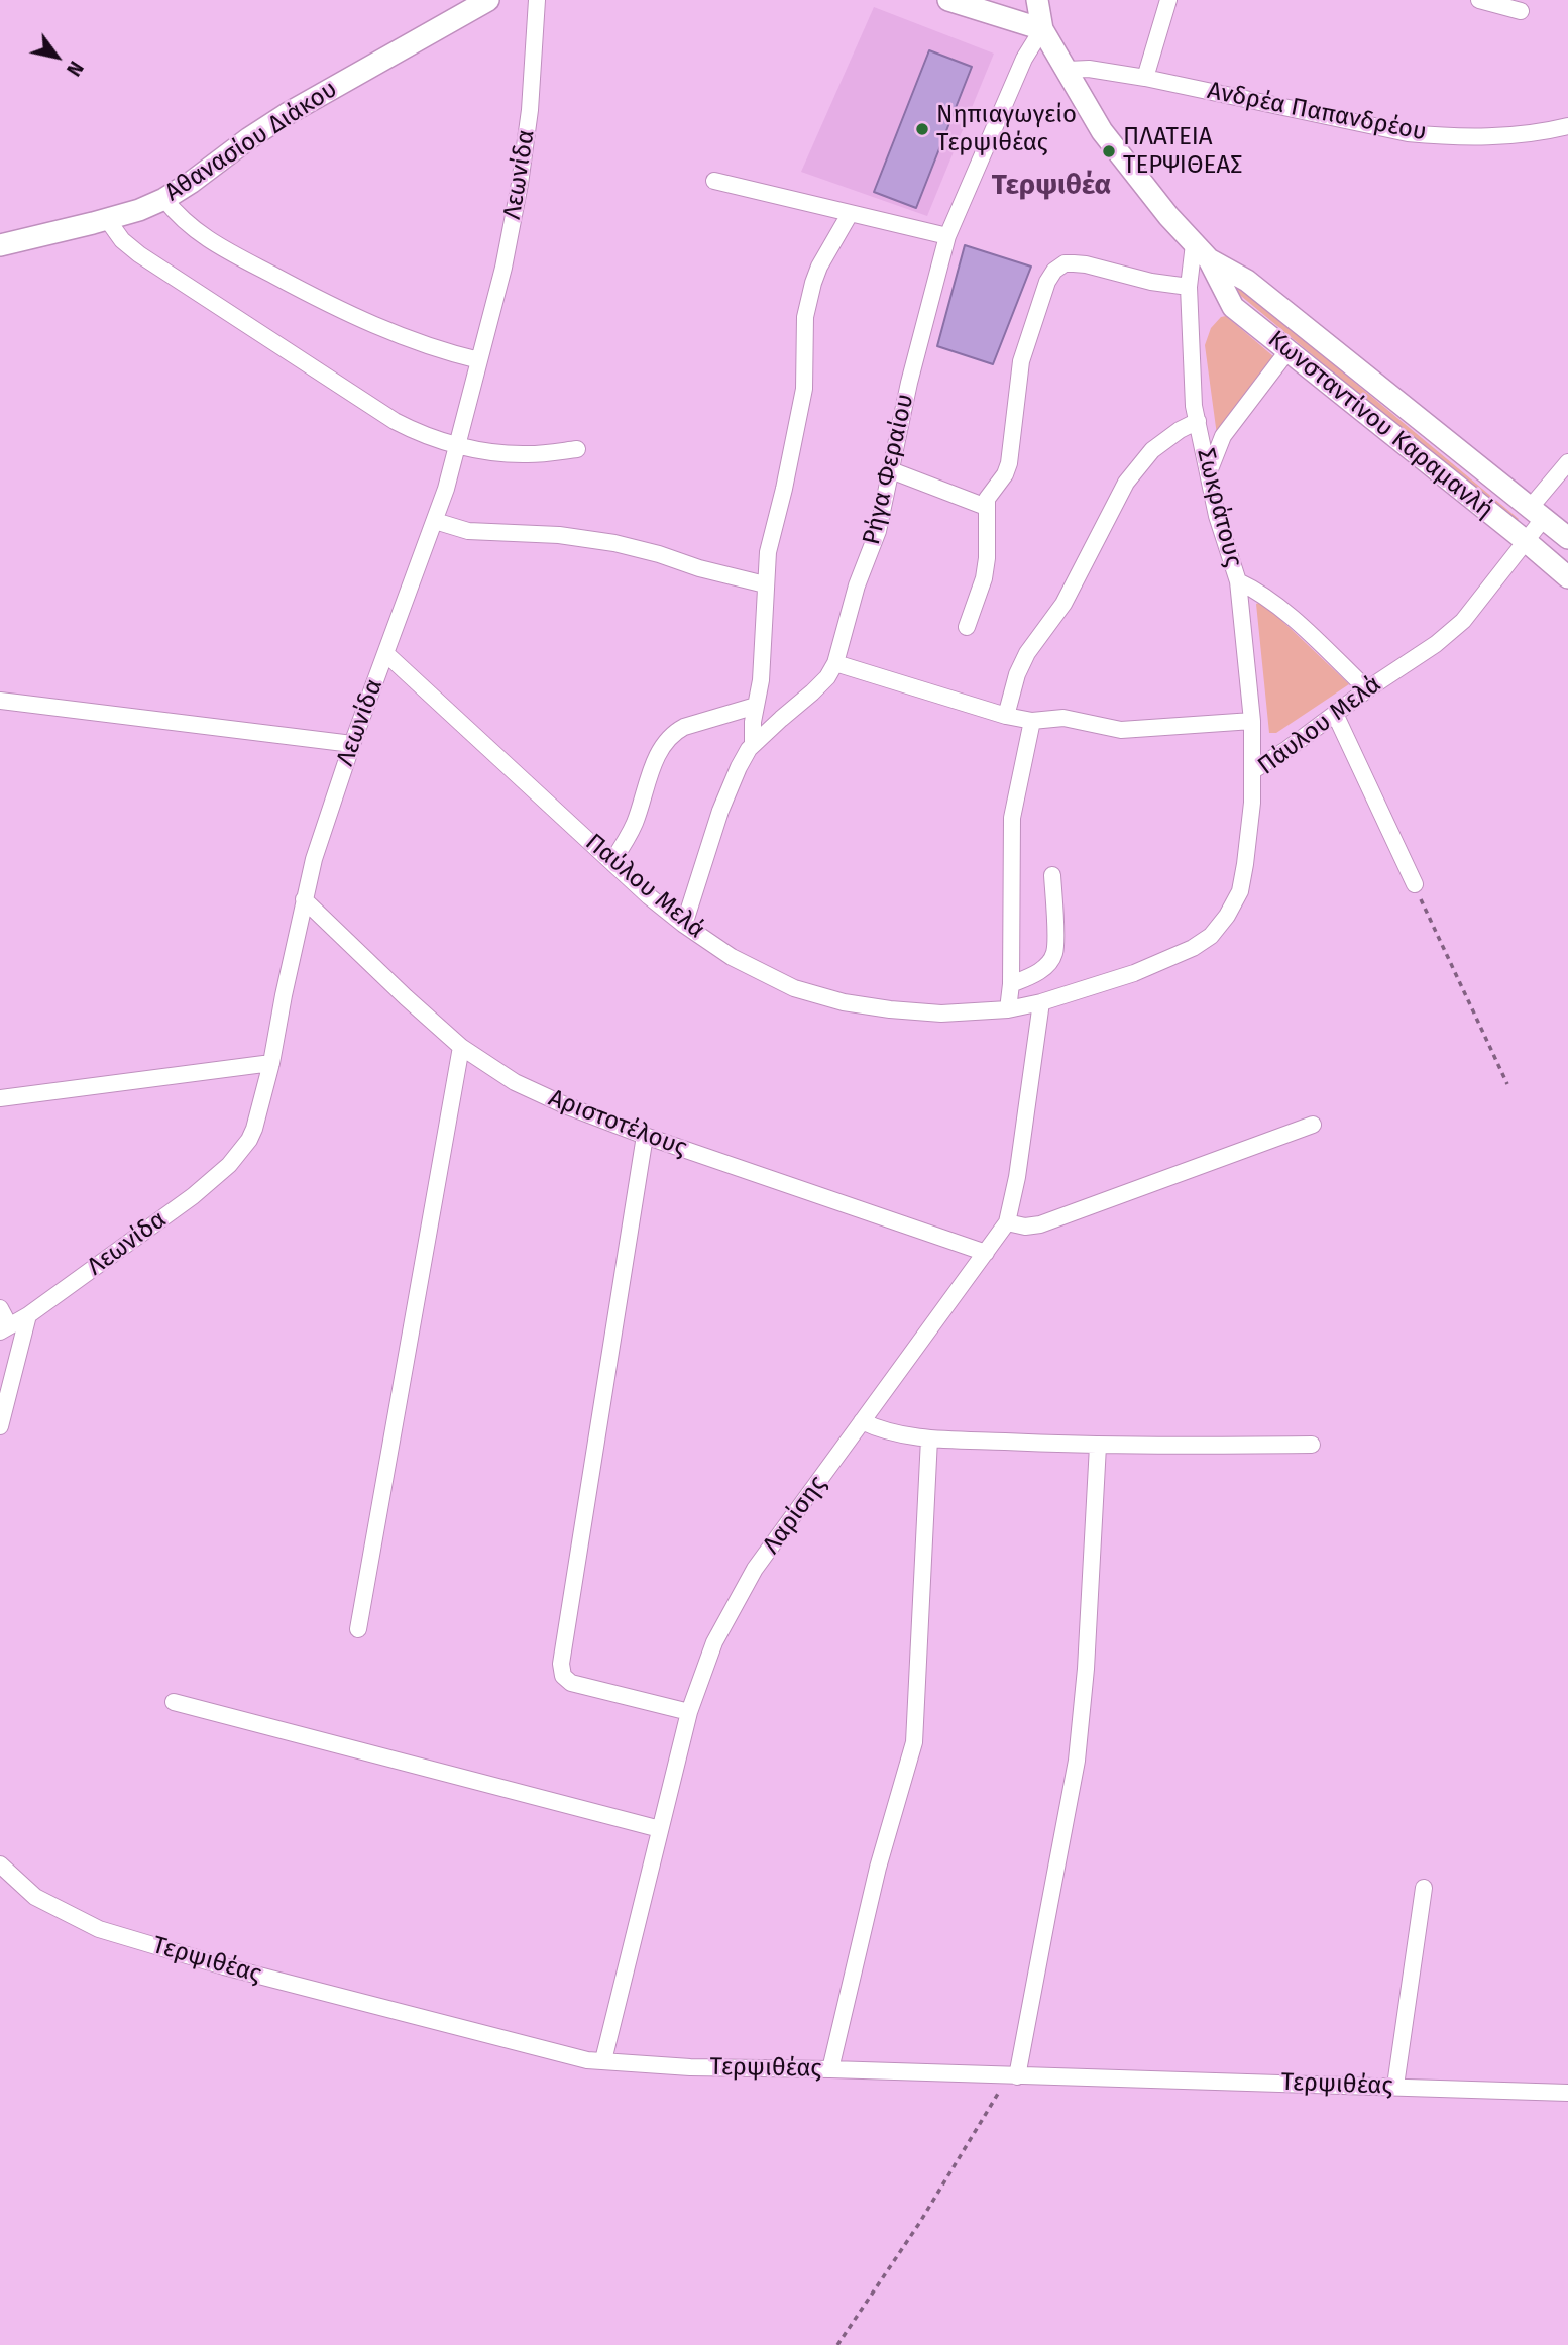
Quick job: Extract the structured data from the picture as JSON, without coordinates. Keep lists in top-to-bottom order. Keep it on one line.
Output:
{"streets":{"street":["Ανδρέα Παπανδρέου","Αθανασίου Διάκου","Λεωνίδα","Κωνσταντίνου Καραμανλή","Ρήγα Φεραίου","Σωκράτους","Πάυλου Μελά","Παύλου Μελά","Αριστοτέλους","Λαρίσης","Τερψιθέας"]},"crossings":[["Ανδρέα Παπανδρέου","Κωνσταντίνου Καραμανλή"],["Λεωνίδα","Παύλου Μελά"],["Λεωνίδα","Αριστοτέλους"],["Κωνσταντίνου Καραμανλή","Ρήγα Φεραίου"],["Κωνσταντίνου Καραμανλή","Σωκράτους"],["Κωνσταντίνου Καραμανλή","Πάυλου Μελά"],["Ρήγα Φεραίου","Παύλου Μελά"],["Σωκράτους","Πάυλου Μελά"],["Πάυλου Μελά","Παύλου Μελά"],["Πάυλου Μελά","Λαρίσης"],["Παύλου Μελά","Λαρίσης"],["Αριστοτέλους","Λαρίσης"],["Λαρίσης","Τερψιθέας"]],"districts":["Τερψιθέα"],"places":["Νηπιαγωγείο Τερψιθέας","ΠΛΑΤΕΙΑ ΤΕΡΨΙΘΕΑΣ"],"north":"bottom right"}
